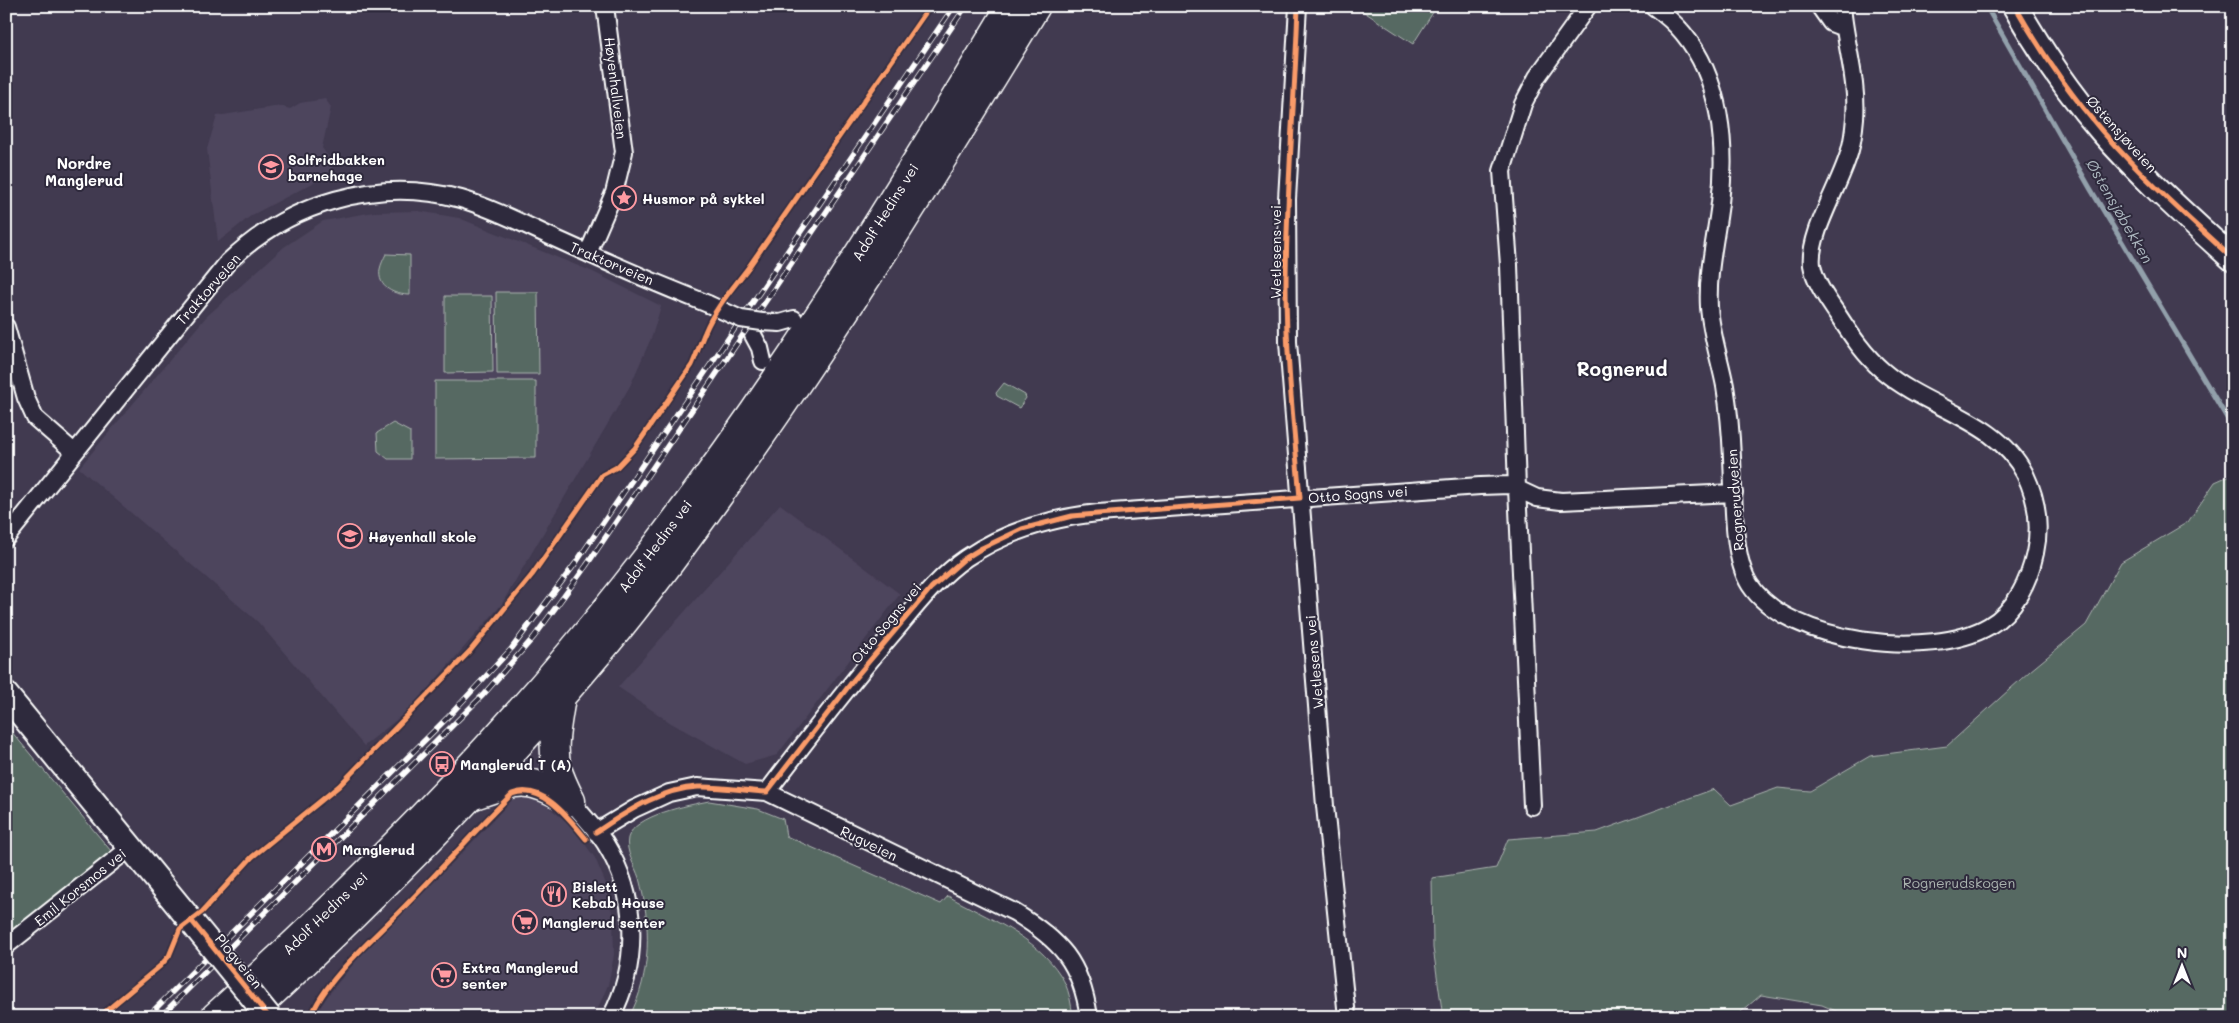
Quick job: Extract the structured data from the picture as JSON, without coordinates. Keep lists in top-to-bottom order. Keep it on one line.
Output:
{"streets":{"highway":["Adolf Hedins vei"],"street":["Høyenhallveien","Østensjøveien","Wetlesens vei","Traktorveien","Otto Sogns vei","Rognerudveien","Rugveien","Emil Korsmos vei","Plogveien"]},"crossings":[["Høyenhallveien","Traktorveien"],["Wetlesens vei","Otto Sogns vei"],["Otto Sogns vei","Rognerudveien"],["Otto Sogns vei","Rugveien"],["Emil Korsmos vei","Plogveien"]],"districts":["Nordre Manglerud","Rognerud"],"water":["Østensjøbekken"],"parks":["Rognerudskogen"],"places":{"school or university":["Solfridbakken barnehage","Høyenhall skole"],"place":["Husmor på sykkel"],"bus stop":["Manglerud T (A)"],"metro station":["Manglerud"],"restaurant":["Bislett Kebab House"],"supermarket":["Manglerud senter","Extra Manglerud senter"]},"north":"top"}
